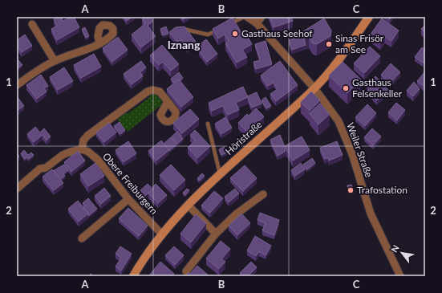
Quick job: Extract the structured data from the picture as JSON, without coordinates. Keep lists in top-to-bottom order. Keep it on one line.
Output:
{"streets":{"main road":["Höristraße"],"street":["Weiler Straße","Obere Freiburgern"]},"crossings":[["Höristraße","Weiler Straße"],["Höristraße","Obere Freiburgern"]],"districts":["Iznang"],"places":["Gasthaus Seehof","Sinas Frisör am See","Gasthaus Felsenkeller","Trafostation"],"north":"top left","grid":{"columns":["A","B","C"],"rows":["1","2"]}}
